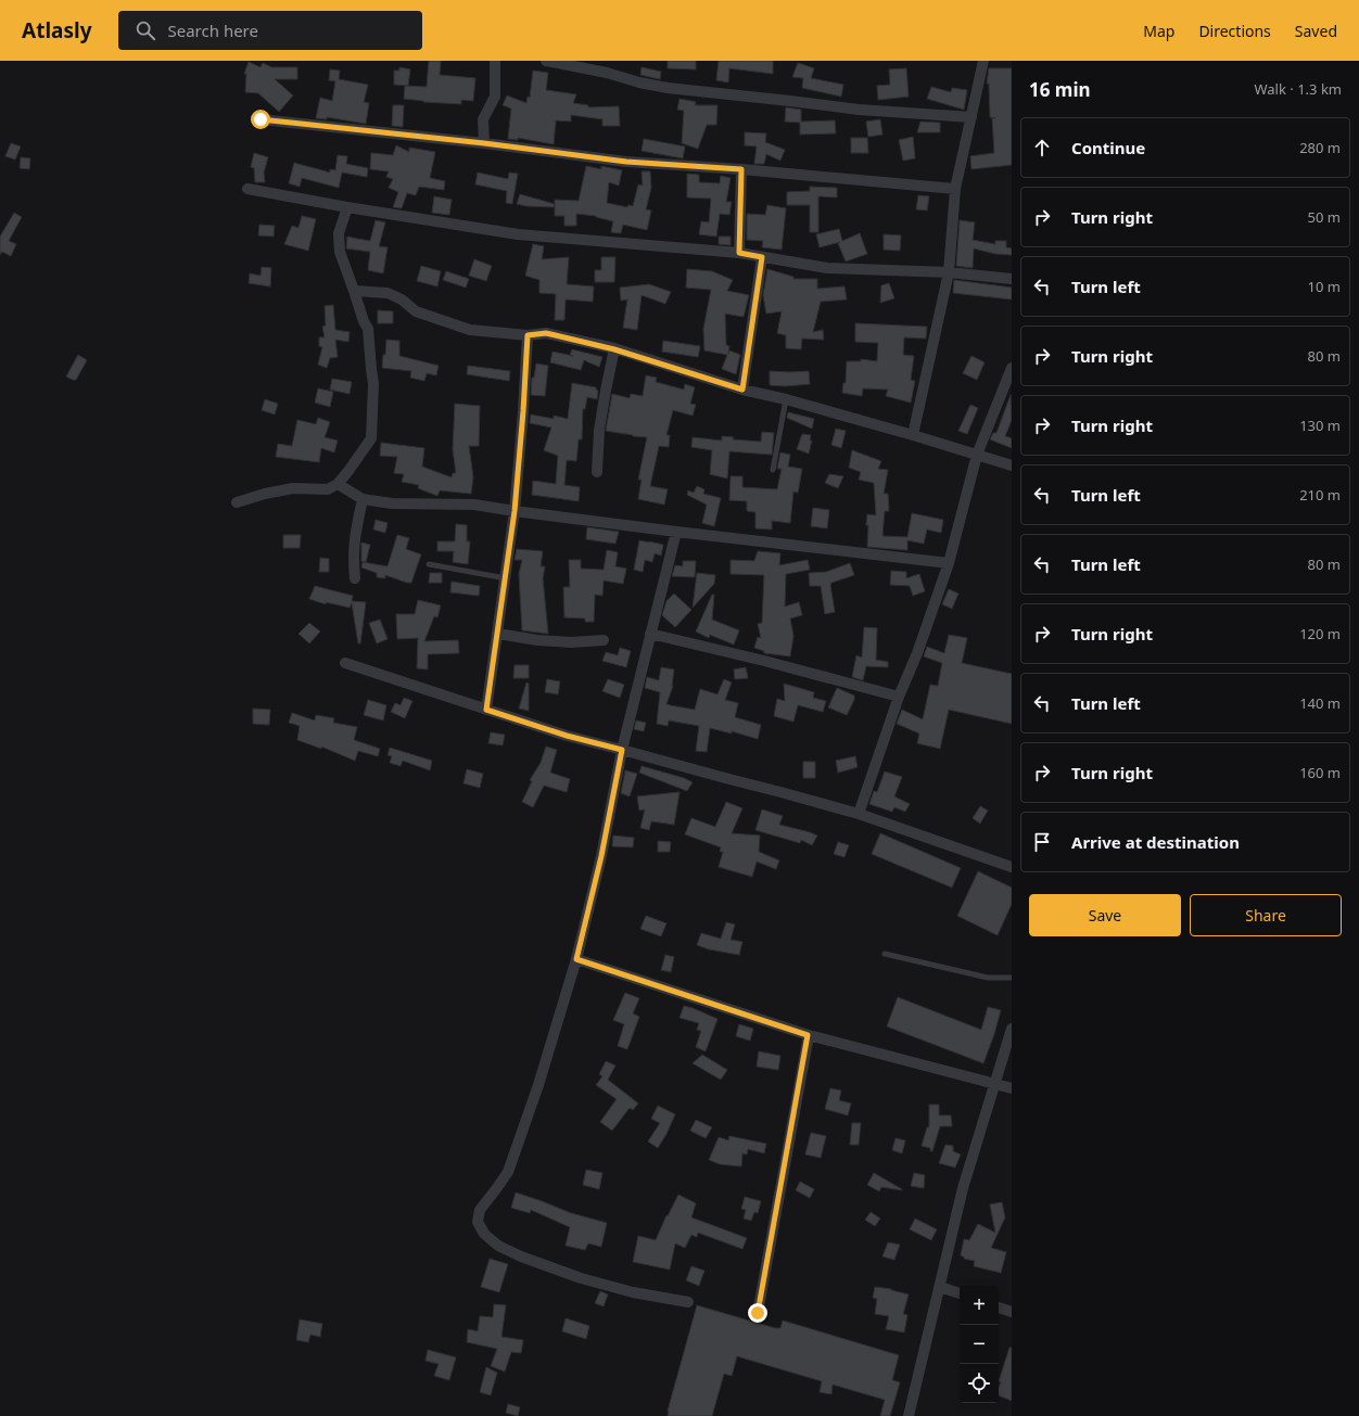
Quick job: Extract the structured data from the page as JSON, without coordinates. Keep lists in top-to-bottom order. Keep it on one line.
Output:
{"page":{"header":"Atlasly","search":"Search here","nav":["Map","Directions","Saved"],"heading":["16 min","Walk · 1.3 km"],"list":[["Continue","280 m"],["Turn right","50 m"],["Turn left","10 m"],["Turn right","80 m"],["Turn right","130 m"],["Turn left","210 m"],["Turn left","80 m"],["Turn right","120 m"],["Turn left","140 m"],["Turn right","160 m"],"Arrive at destination"],"buttons":["Save","Share"],"map_buttons":["+","−"]}}
